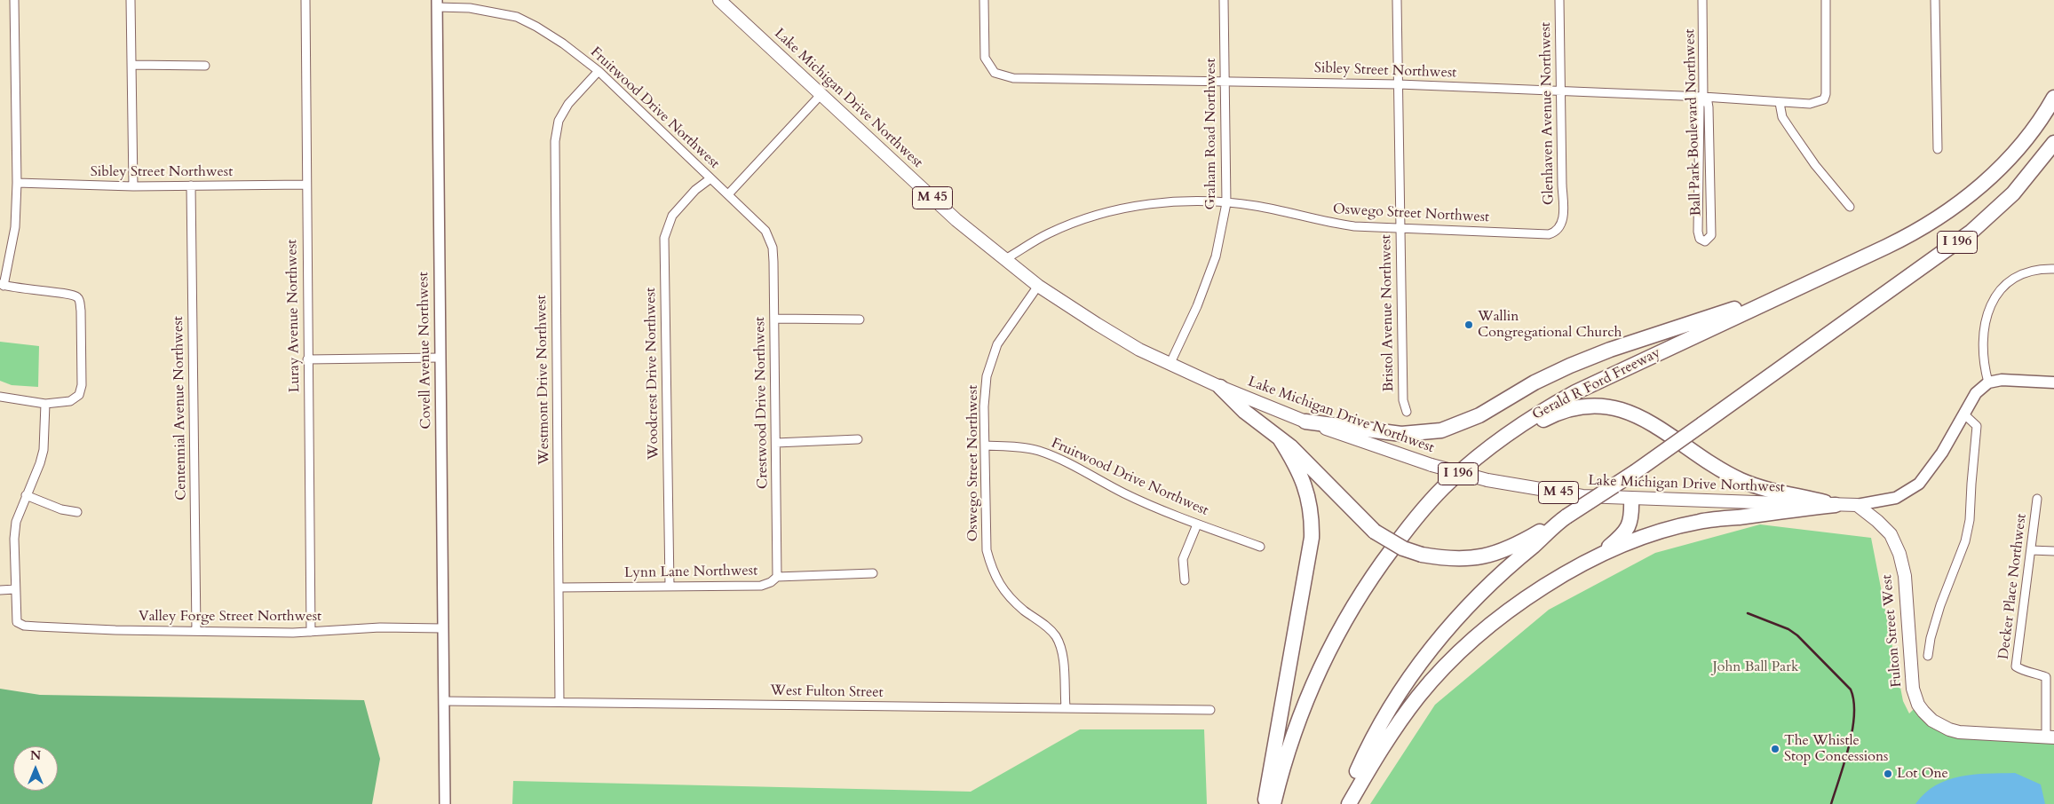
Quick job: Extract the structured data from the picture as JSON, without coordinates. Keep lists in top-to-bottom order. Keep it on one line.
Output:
{"streets":{"highway":["I 196","Gerald R Ford Freeway"],"main road":["Lake Michigan Drive Northwest","M 45","Fulton Street West"],"street":["Sibley Street Northwest","Fruitwood Drive Northwest","Glenhaven Avenue Northwest","Ball Park Boulevard Northwest","Graham Road Northwest","Oswego Street Northwest","Bristol Avenue Northwest","Luray Avenue Northwest","Covell Avenue Northwest","Woodcrest Drive Northwest","Westmont Drive Northwest","Crestwood Drive Northwest","Centennial Avenue Northwest","Lynn Lane Northwest","Decker Place Northwest","Valley Forge Street Northwest","West Fulton Street"]},"crossings":[["Sibley Street Northwest","Glenhaven Avenue Northwest"],["Sibley Street Northwest","Ball Park Boulevard Northwest"],["Sibley Street Northwest","Graham Road Northwest"],["Sibley Street Northwest","Bristol Avenue Northwest"],["Sibley Street Northwest","Luray Avenue Northwest"],["Sibley Street Northwest","Centennial Avenue Northwest"],["Lake Michigan Drive Northwest","Graham Road Northwest"],["Lake Michigan Drive Northwest","Oswego Street Northwest"],["Lake Michigan Drive Northwest","Fulton Street West"],["Fruitwood Drive Northwest","Oswego Street Northwest"],["Fruitwood Drive Northwest","Covell Avenue Northwest"],["Fruitwood Drive Northwest","Woodcrest Drive Northwest"],["Fruitwood Drive Northwest","Westmont Drive Northwest"],["Fruitwood Drive Northwest","Crestwood Drive Northwest"],["Glenhaven Avenue Northwest","Oswego Street Northwest"],["Graham Road Northwest","Oswego Street Northwest"],["Oswego Street Northwest","Bristol Avenue Northwest"],["Oswego Street Northwest","West Fulton Street"],["Luray Avenue Northwest","Valley Forge Street Northwest"],["Covell Avenue Northwest","Valley Forge Street Northwest"],["Covell Avenue Northwest","West Fulton Street"],["Woodcrest Drive Northwest","Lynn Lane Northwest"],["Westmont Drive Northwest","Lynn Lane Northwest"],["Westmont Drive Northwest","West Fulton Street"],["Crestwood Drive Northwest","Lynn Lane Northwest"],["Centennial Avenue Northwest","Valley Forge Street Northwest"],["Decker Place Northwest","Fulton Street West"]],"parks":["John Ball Park"],"places":["Wallin Congregational Church","The Whistle Stop Concessions","Lot One"],"north":"top"}
